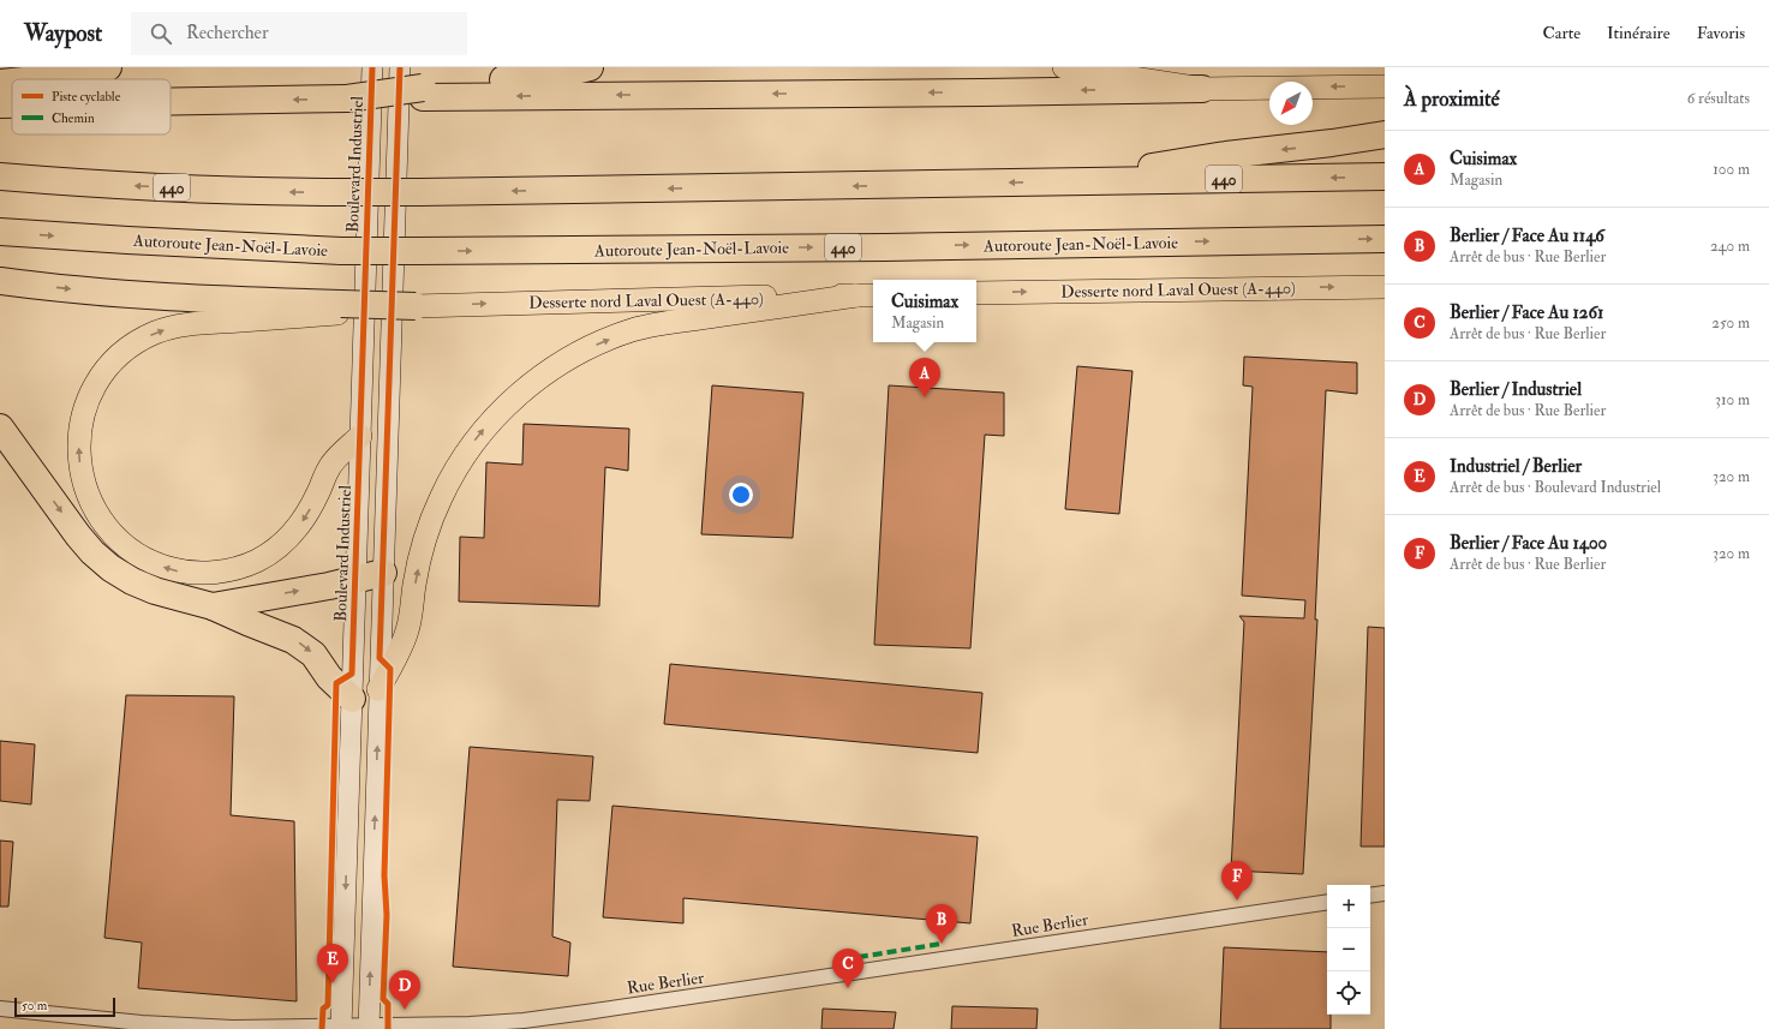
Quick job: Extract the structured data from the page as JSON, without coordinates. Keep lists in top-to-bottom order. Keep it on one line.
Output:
{"streets":{"highway":["440","Autoroute Jean-Noël-Lavoie"],"main road":["Desserte nord Laval Ouest (A-440)"],"street":["Boulevard Industriel","Rue Berlier"]},"crossings":[["Boulevard Industriel","Rue Berlier"]],"one_way":["Desserte nord Laval Ouest (A-440)"],"legend":["Piste cyclable","Chemin"],"scale_bar":"50 m","north":"bottom left","page":{"header":"Waypost","search":"Rechercher","nav":["Carte","Itinéraire","Favoris"],"heading":["À proximité","6 résultats"],"list":[{"mark":"A","name":"Cuisimax","note":"Magasin","value":"100 m"},{"mark":"B","name":"Berlier / Face Au 1146","note":"Arrêt de bus · Rue Berlier","value":"240 m"},{"mark":"C","name":"Berlier / Face Au 1261","note":"Arrêt de bus · Rue Berlier","value":"250 m"},{"mark":"D","name":"Berlier / Industriel","note":"Arrêt de bus · Rue Berlier","value":"310 m"},{"mark":"E","name":"Industriel / Berlier","note":"Arrêt de bus · Boulevard Industriel","value":"320 m"},{"mark":"F","name":"Berlier / Face Au 1400","note":"Arrêt de bus · Rue Berlier","value":"320 m"}],"popup":["Cuisimax","Magasin"],"pins":["A","F","B","E","C","D"],"map_buttons":["+","−"],"scale":"50 m"}}
